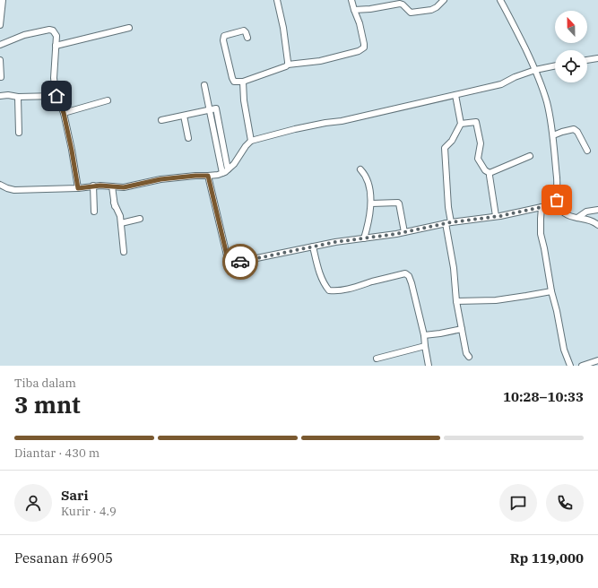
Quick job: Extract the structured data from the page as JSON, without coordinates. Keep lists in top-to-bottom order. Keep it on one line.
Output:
{"north":"top","page":{"heading":["3 mnt","Tiba dalam","10:28–10:33"],"panel":["Sari","Kurir · 4.9","Pesanan #6905","Rp 119,000"],"bar":"Diantar · 430 m"}}
